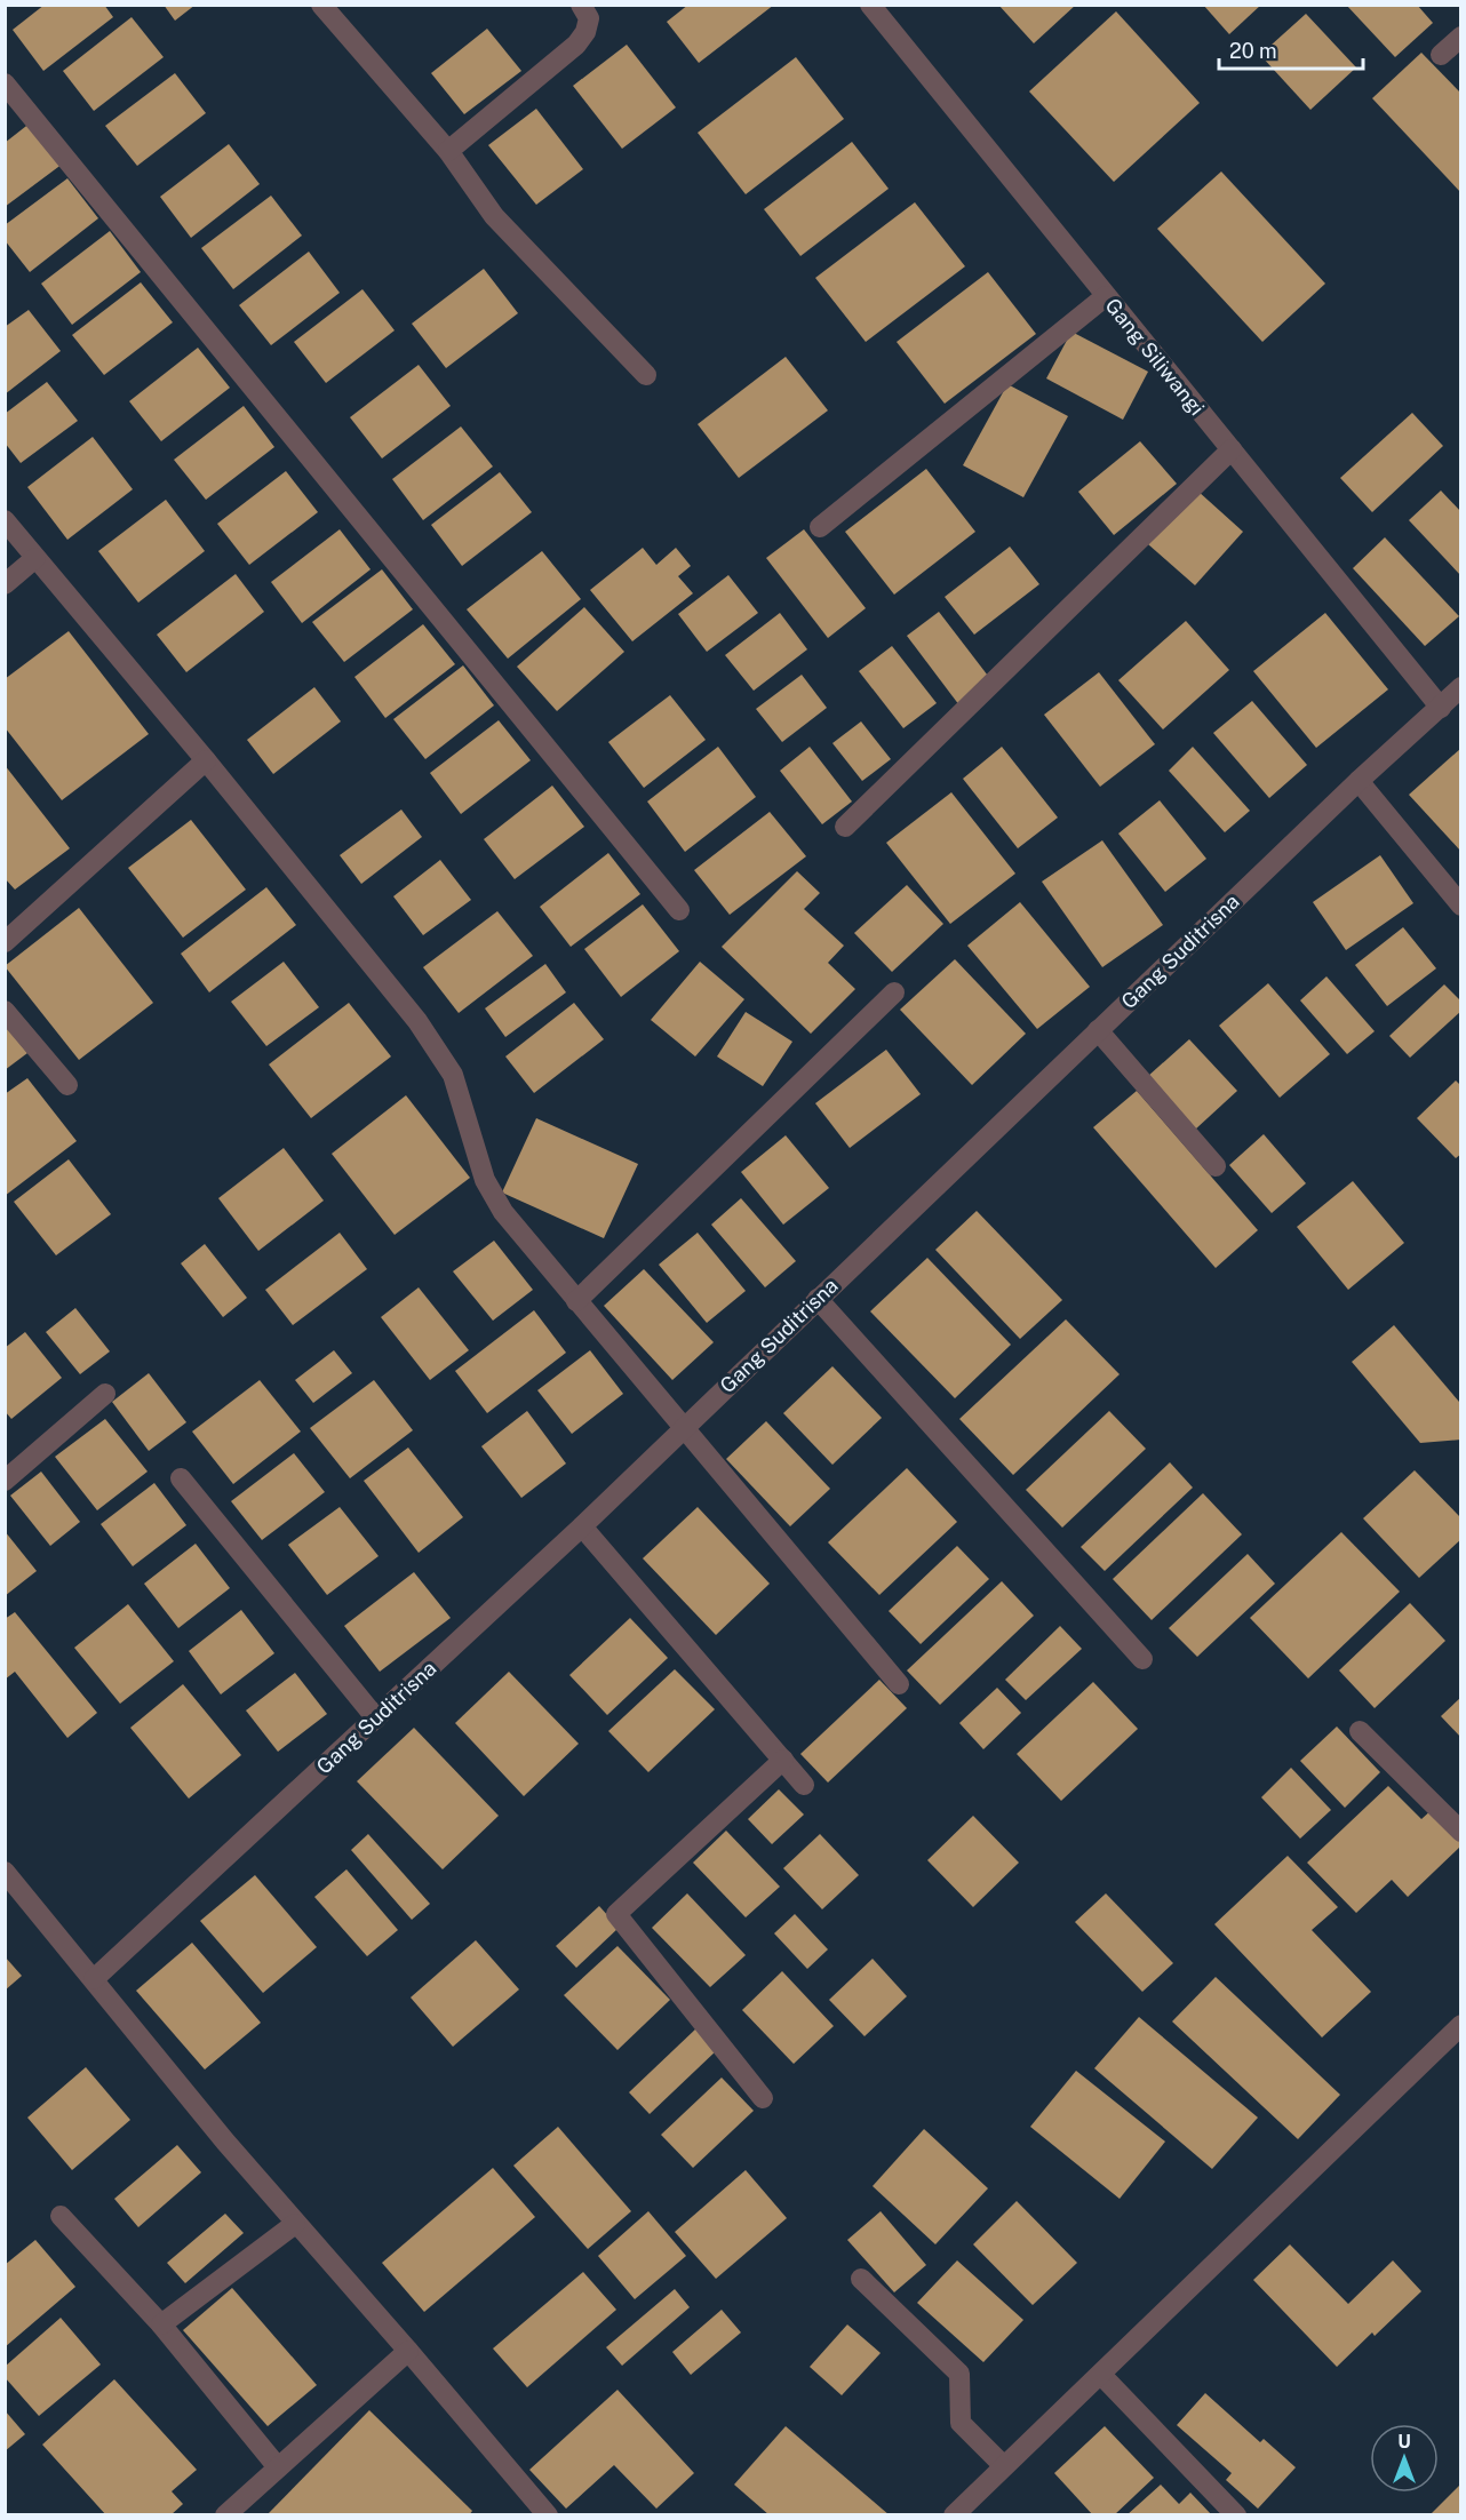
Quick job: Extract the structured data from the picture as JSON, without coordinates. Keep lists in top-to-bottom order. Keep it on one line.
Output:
{"streets":{"street":["Gang Siliwangi","Gang Suditrisna"]},"crossings":[["Gang Siliwangi","Gang Suditrisna"]],"scale_bar":"20 m","north":"top"}
